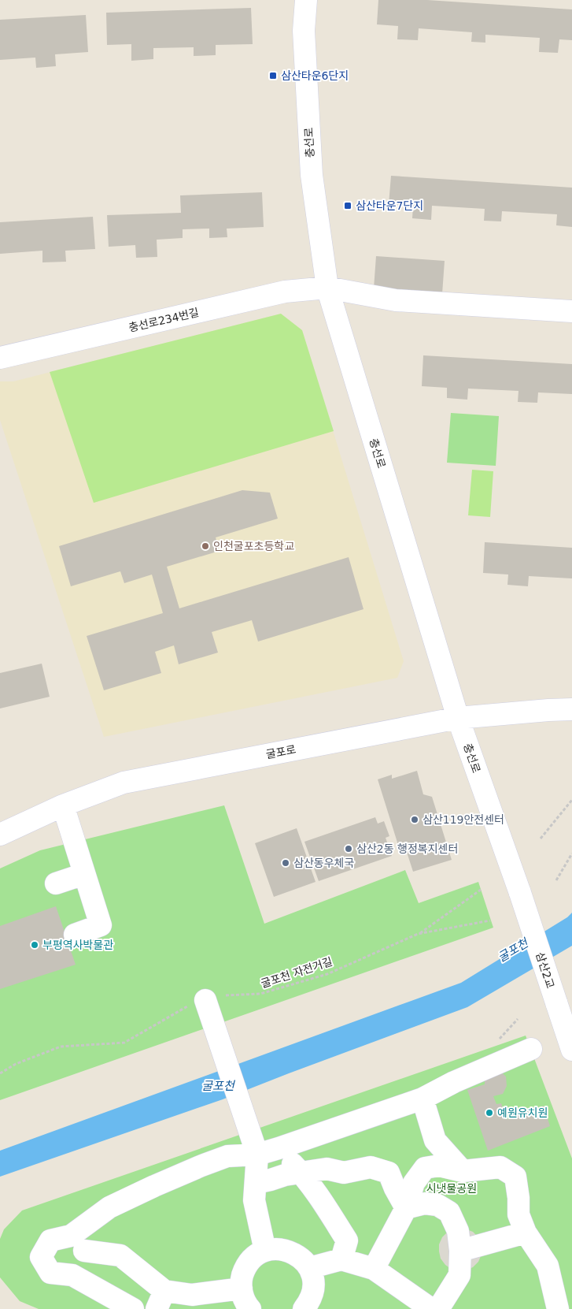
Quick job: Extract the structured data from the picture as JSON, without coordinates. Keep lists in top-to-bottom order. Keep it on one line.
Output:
{"streets":{"street":["충선로","충선로234번길","굴포로","삼산2교"],"path":["굴포천 자전거길"]},"crossings":[["충선로","충선로234번길"],["충선로","굴포로"],["충선로","삼산2교"]],"water":["굴포천"],"parks":["시냇물공원"],"places":{"transit":["삼산타운6단지","삼산타운7단지"],"other":["인천굴포초등학교","삼산119안전센터","삼산2동 행정복지센터","삼산동우체국","부평역사박물관","예원유치원"]}}
